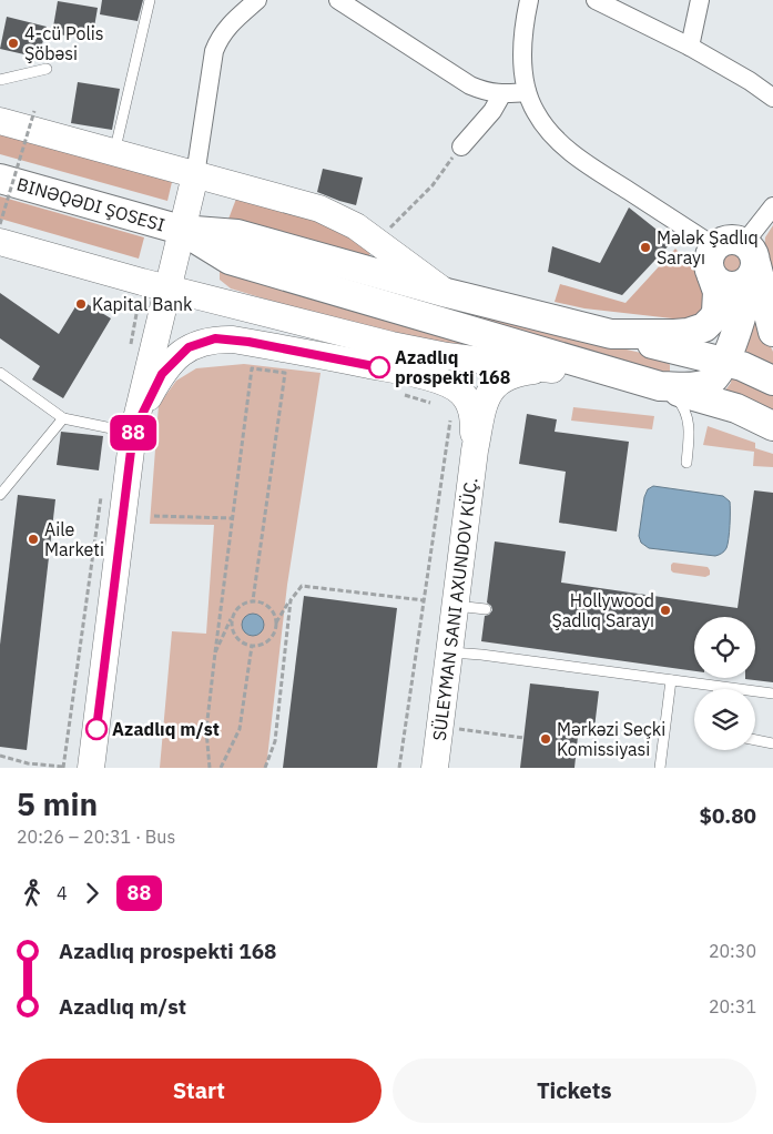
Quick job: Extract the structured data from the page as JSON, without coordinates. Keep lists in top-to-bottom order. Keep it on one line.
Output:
{"streets":{"main road":["BINƏQƏDI ŞOSESI"],"street":["SÜLEYMAN SANI AXUNDOV KÜÇ."]},"places":["4-cü Polis Şöbəsi","Mələk Şadlıq Sarayı","Kapital Bank","Azadlıq prospekti 168","Aile Marketi","Hollywood Şadlıq Sarayı","Azadlıq m/st","Mərkəzi Seçki Komissiyasi"],"lines":["bus line 88"],"page":{"on_map":"88","heading":["5 min","20:26 – 20:31 · Bus","$0.80"],"legs":["4","88"],"list":[{"name":"Azadlıq prospekti 168","value":"20:30"},{"name":"Azadlıq m/st","value":"20:31"}],"buttons":["Start","Tickets"]}}
